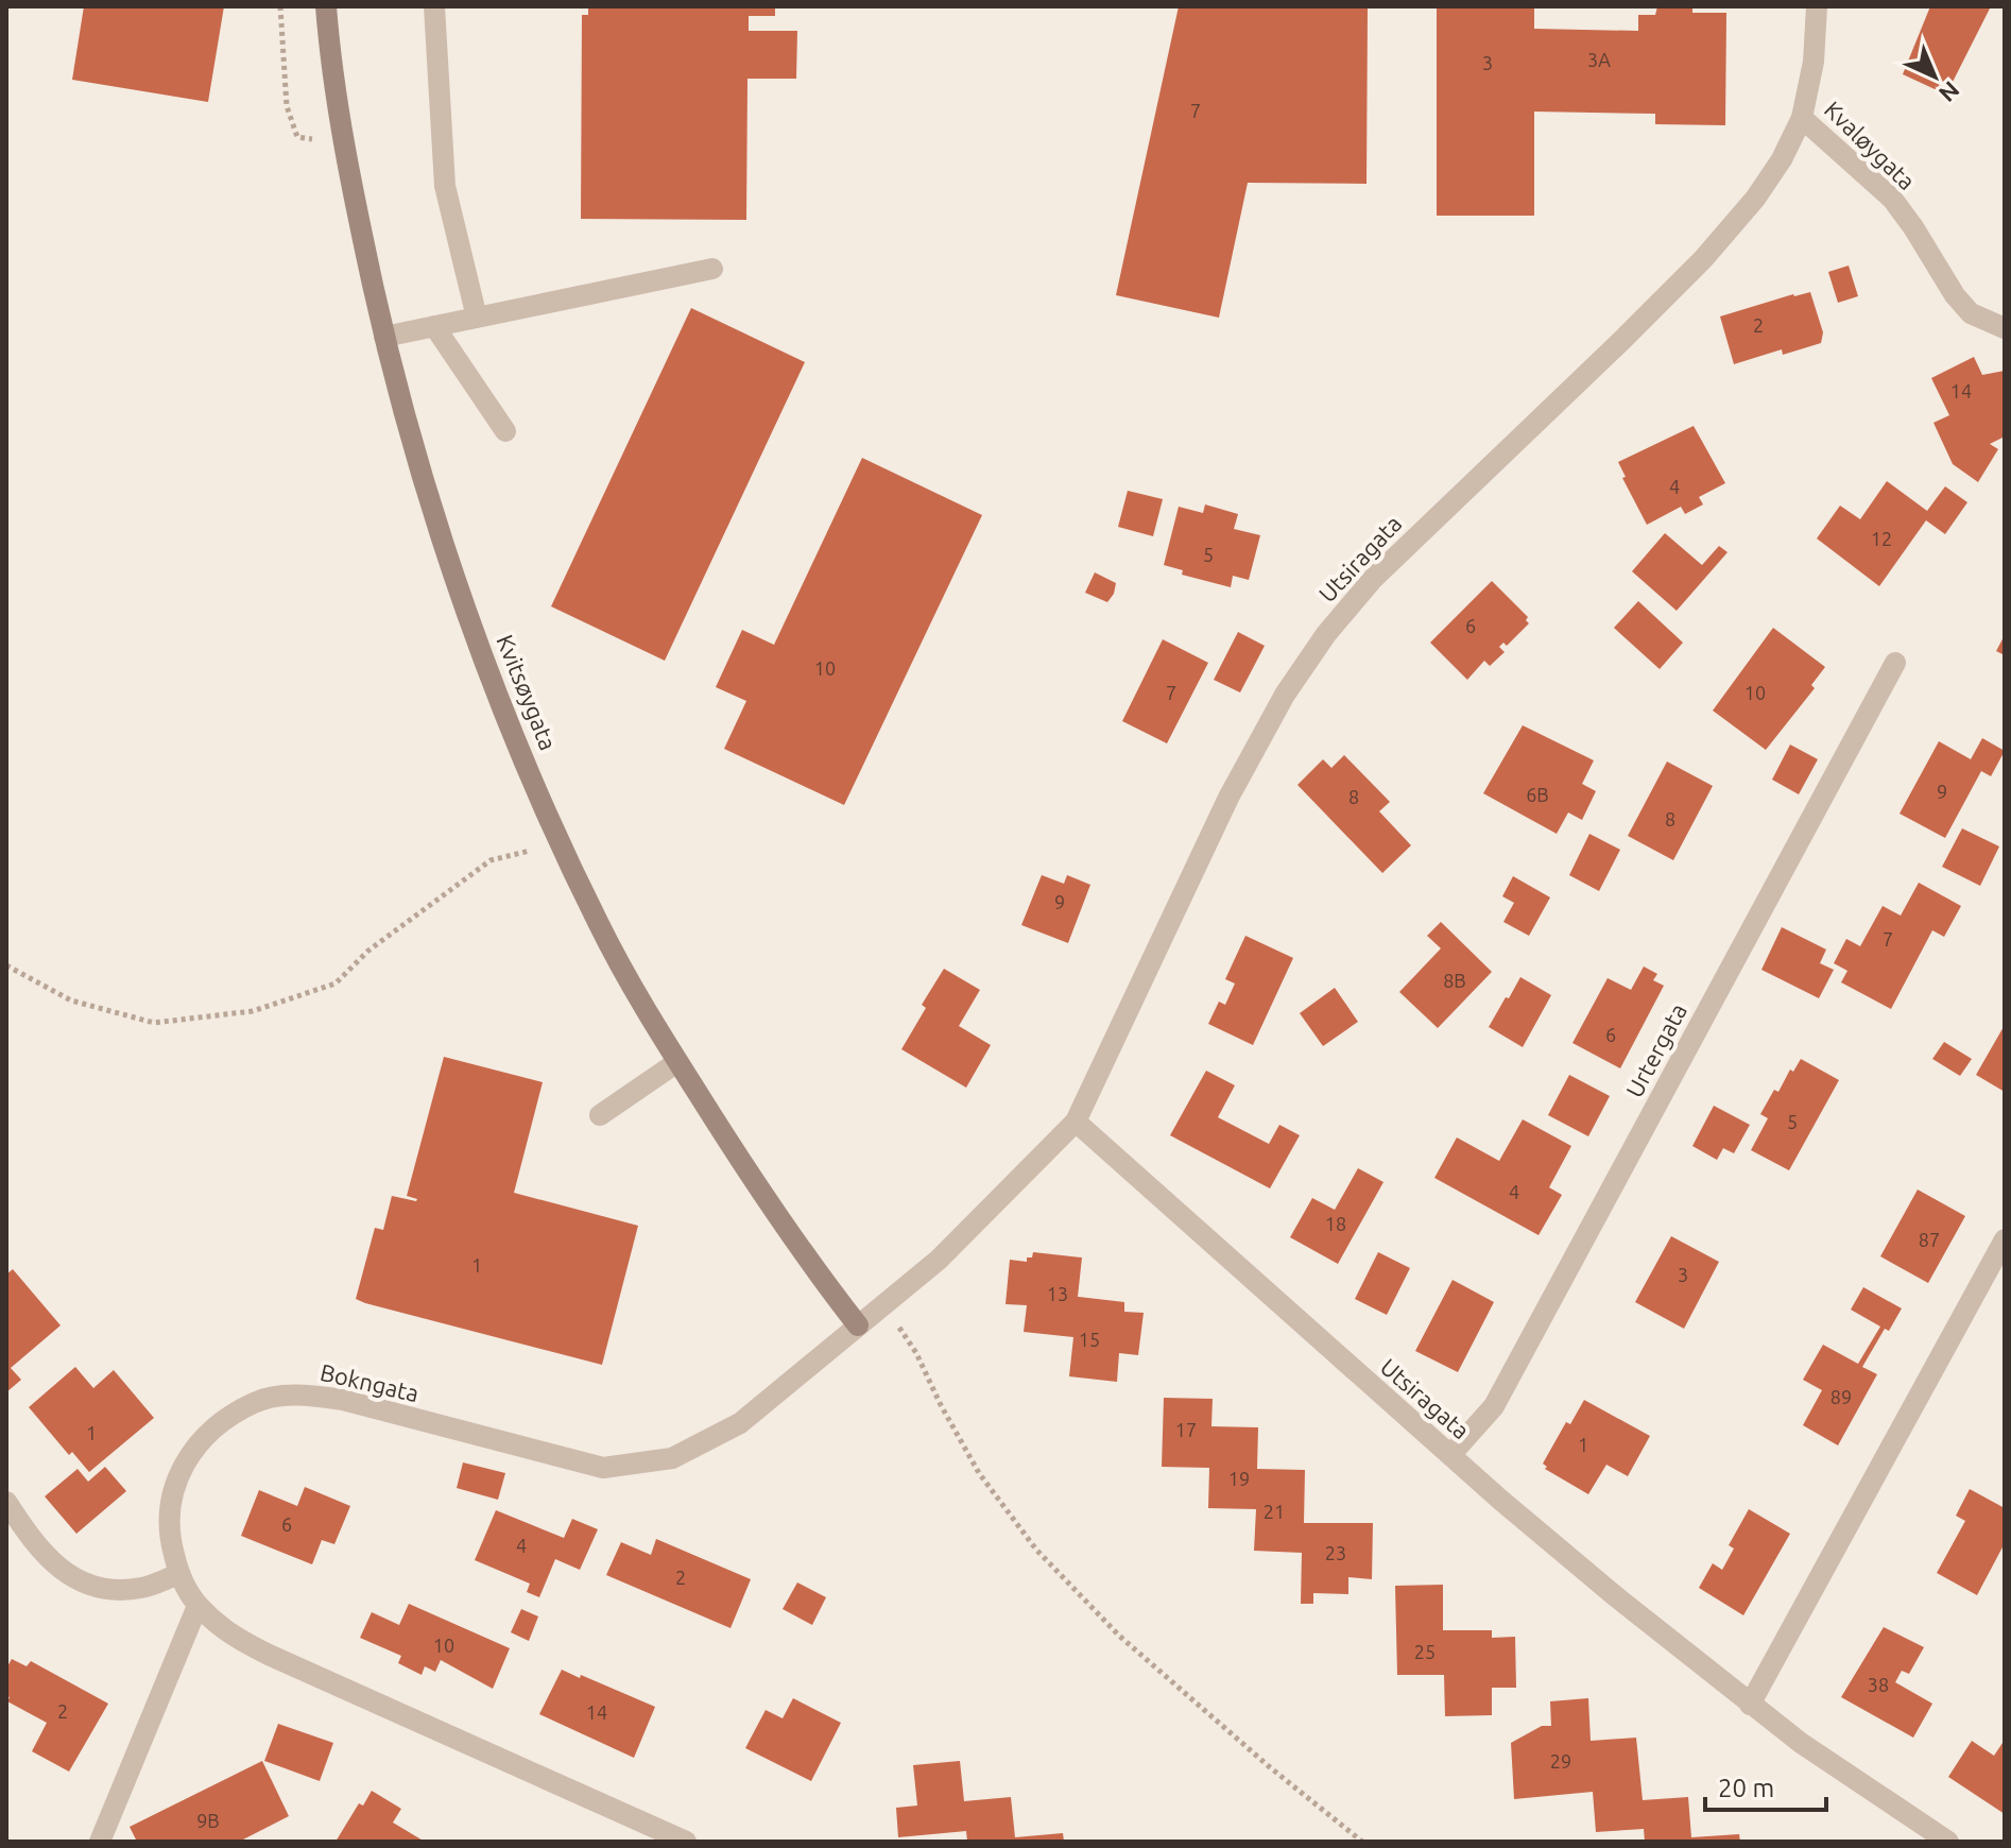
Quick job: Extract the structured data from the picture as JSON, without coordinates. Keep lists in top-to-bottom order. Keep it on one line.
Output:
{"streets":{"street":["Kvaløygata","Utsiragata","Kvitsøygata","Urtergata","Bokngata"]},"crossings":[["Kvaløygata","Utsiragata"],["Utsiragata","Kvitsøygata"],["Utsiragata","Urtergata"],["Utsiragata","Bokngata"],["Kvitsøygata","Bokngata"]],"house_numbers":["3A","3","7","2","14","4","12","5","6","10","7","10","9","6B","8","8","9","7","8B","6","5","4","18","87","1","3","13","15","89","17","1","1","19","21","6","4","23","2","10","25","38","2","14","29","9B"],"scale_bar":"20 m","north":"bottom right"}
